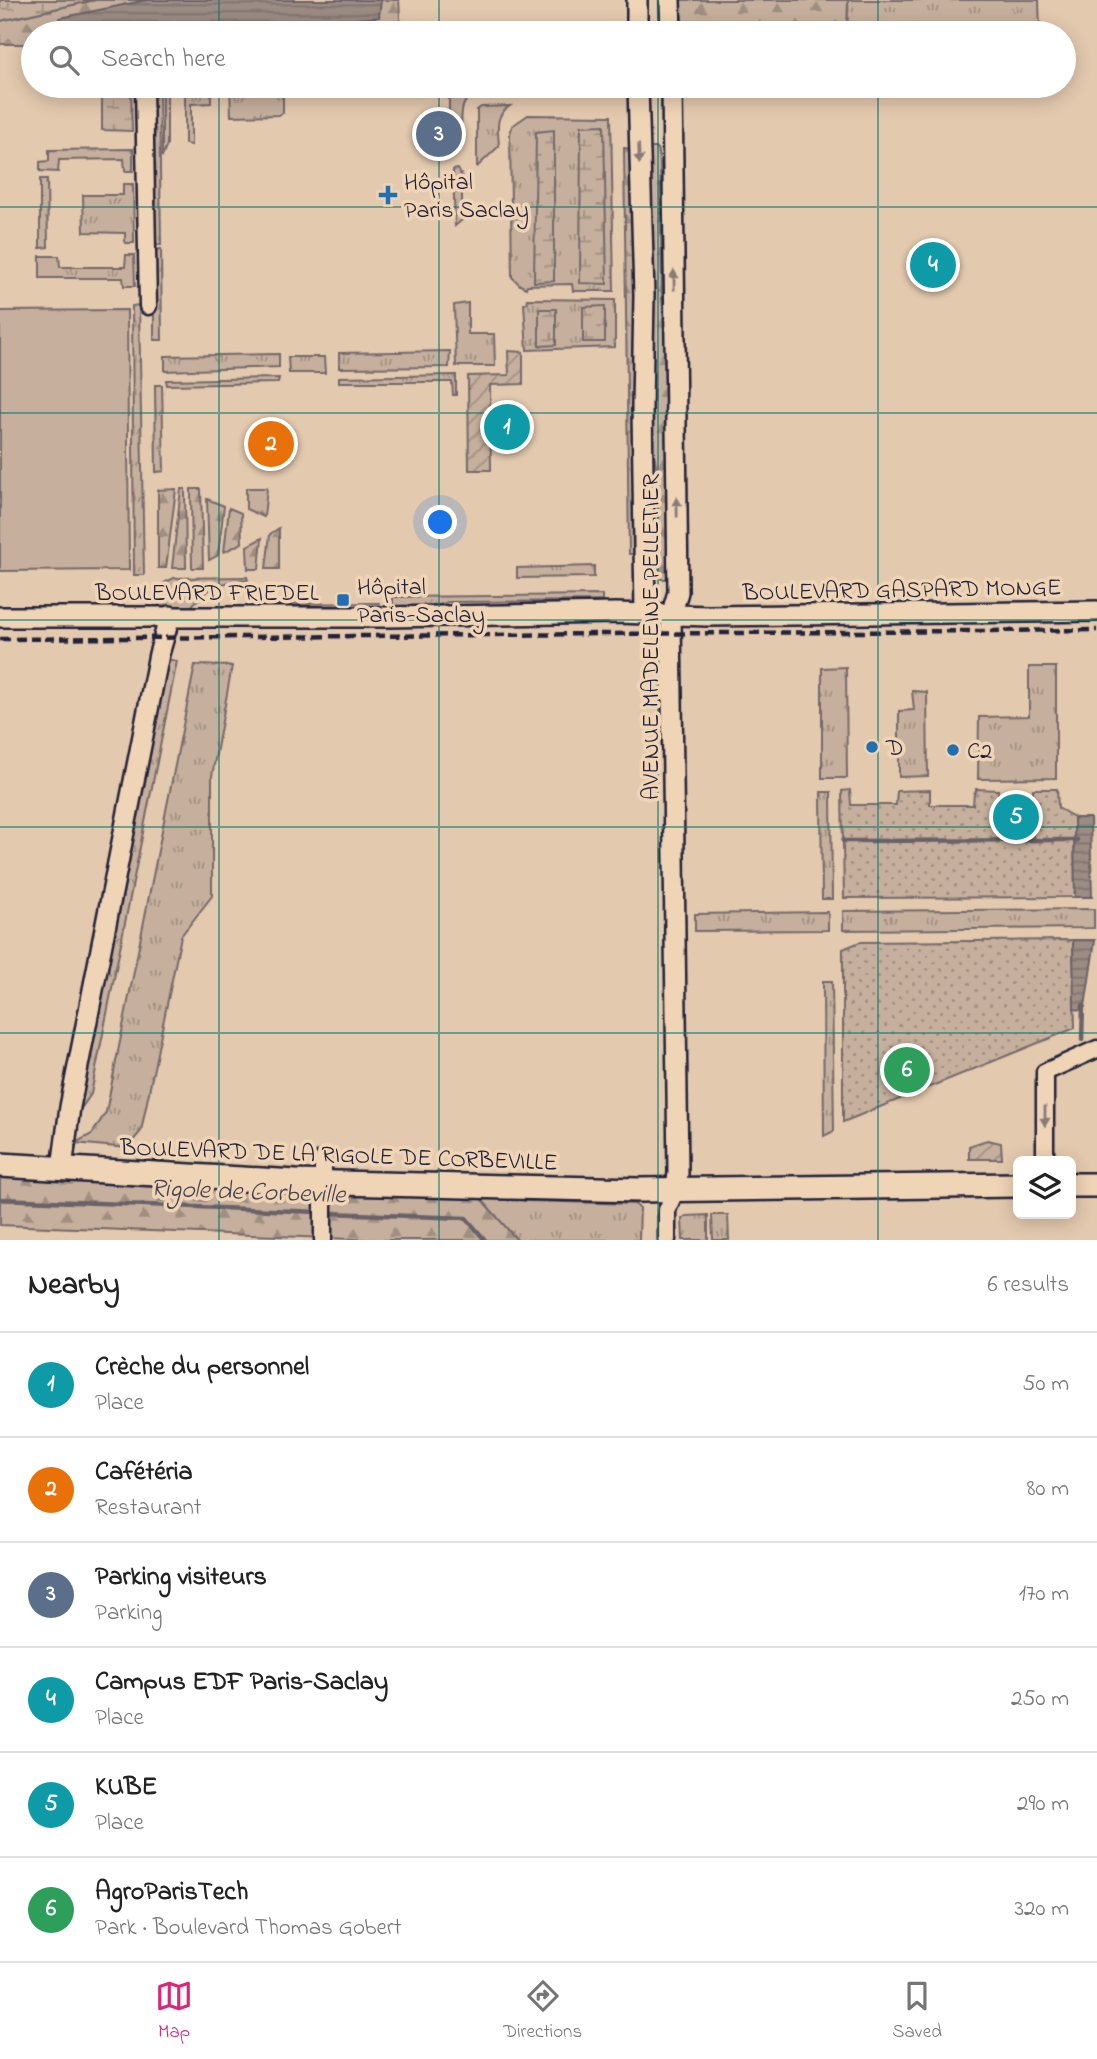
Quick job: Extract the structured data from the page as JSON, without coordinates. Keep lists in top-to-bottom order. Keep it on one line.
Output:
{"streets":{"main road":["BOULEVARD DE LA RIGOLE DE CORBEVILLE"],"street":["BOULEVARD GASPARD MONGE","BOULEVARD FRIEDEL","AVENUE MADELEINE PELLETIER"]},"crossings":[["BOULEVARD GASPARD MONGE","BOULEVARD FRIEDEL"],["BOULEVARD FRIEDEL","AVENUE MADELEINE PELLETIER"],["AVENUE MADELEINE PELLETIER","BOULEVARD DE LA RIGOLE DE CORBEVILLE"]],"water":["Rigole de Corbeville"],"places":{"health":["Hôpital Paris Saclay"],"transit":["Hôpital Paris-Saclay"],"other":["D","C2"]},"page":{"search":"Search here","pins":["3","4","1","2","5","6"],"heading":["Nearby","6 results"],"list":[{"mark":"1","name":"Crèche du personnel","note":"Place","value":"50 m"},{"mark":"2","name":"Cafétéria","note":"Restaurant","value":"80 m"},{"mark":"3","name":"Parking visiteurs","note":"Parking","value":"170 m"},{"mark":"4","name":"Campus EDF Paris-Saclay","note":"Place","value":"250 m"},{"mark":"5","name":"KUBE","note":"Place","value":"290 m"},{"mark":"6","name":"AgroParisTech","note":"Park · Boulevard Thomas Gobert","value":"320 m"}],"nav":["Map","Directions","Saved"]}}
